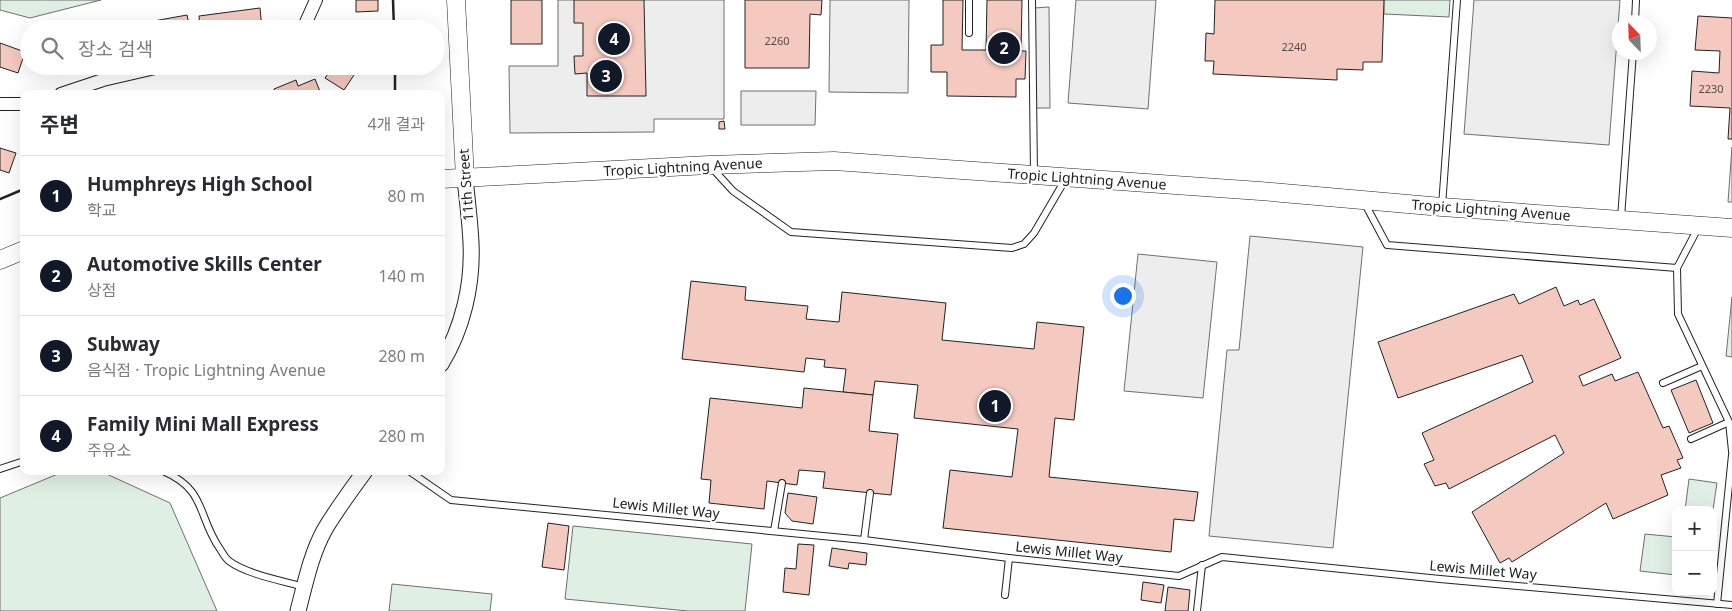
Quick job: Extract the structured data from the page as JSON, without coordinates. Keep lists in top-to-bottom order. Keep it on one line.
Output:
{"streets":{"main road":["Tropic Lightning Avenue","11th Street"],"lane":["Lewis Millet Way"]},"crossings":[["Tropic Lightning Avenue","11th Street"]],"house_numbers":["2260","2240","2230"],"north":"top left","page":{"search":"장소 검색","pins":["4","2","3","1"],"heading":["주변","4개 결과"],"list":[{"mark":"1","name":"Humphreys High School","note":"학교","value":"80 m"},{"mark":"2","name":"Automotive Skills Center","note":"상점","value":"140 m"},{"mark":"3","name":"Subway","note":"음식점 · Tropic Lightning Avenue","value":"280 m"},{"mark":"4","name":"Family Mini Mall Express","note":"주유소","value":"280 m"}],"map_buttons":["+","−"]}}
